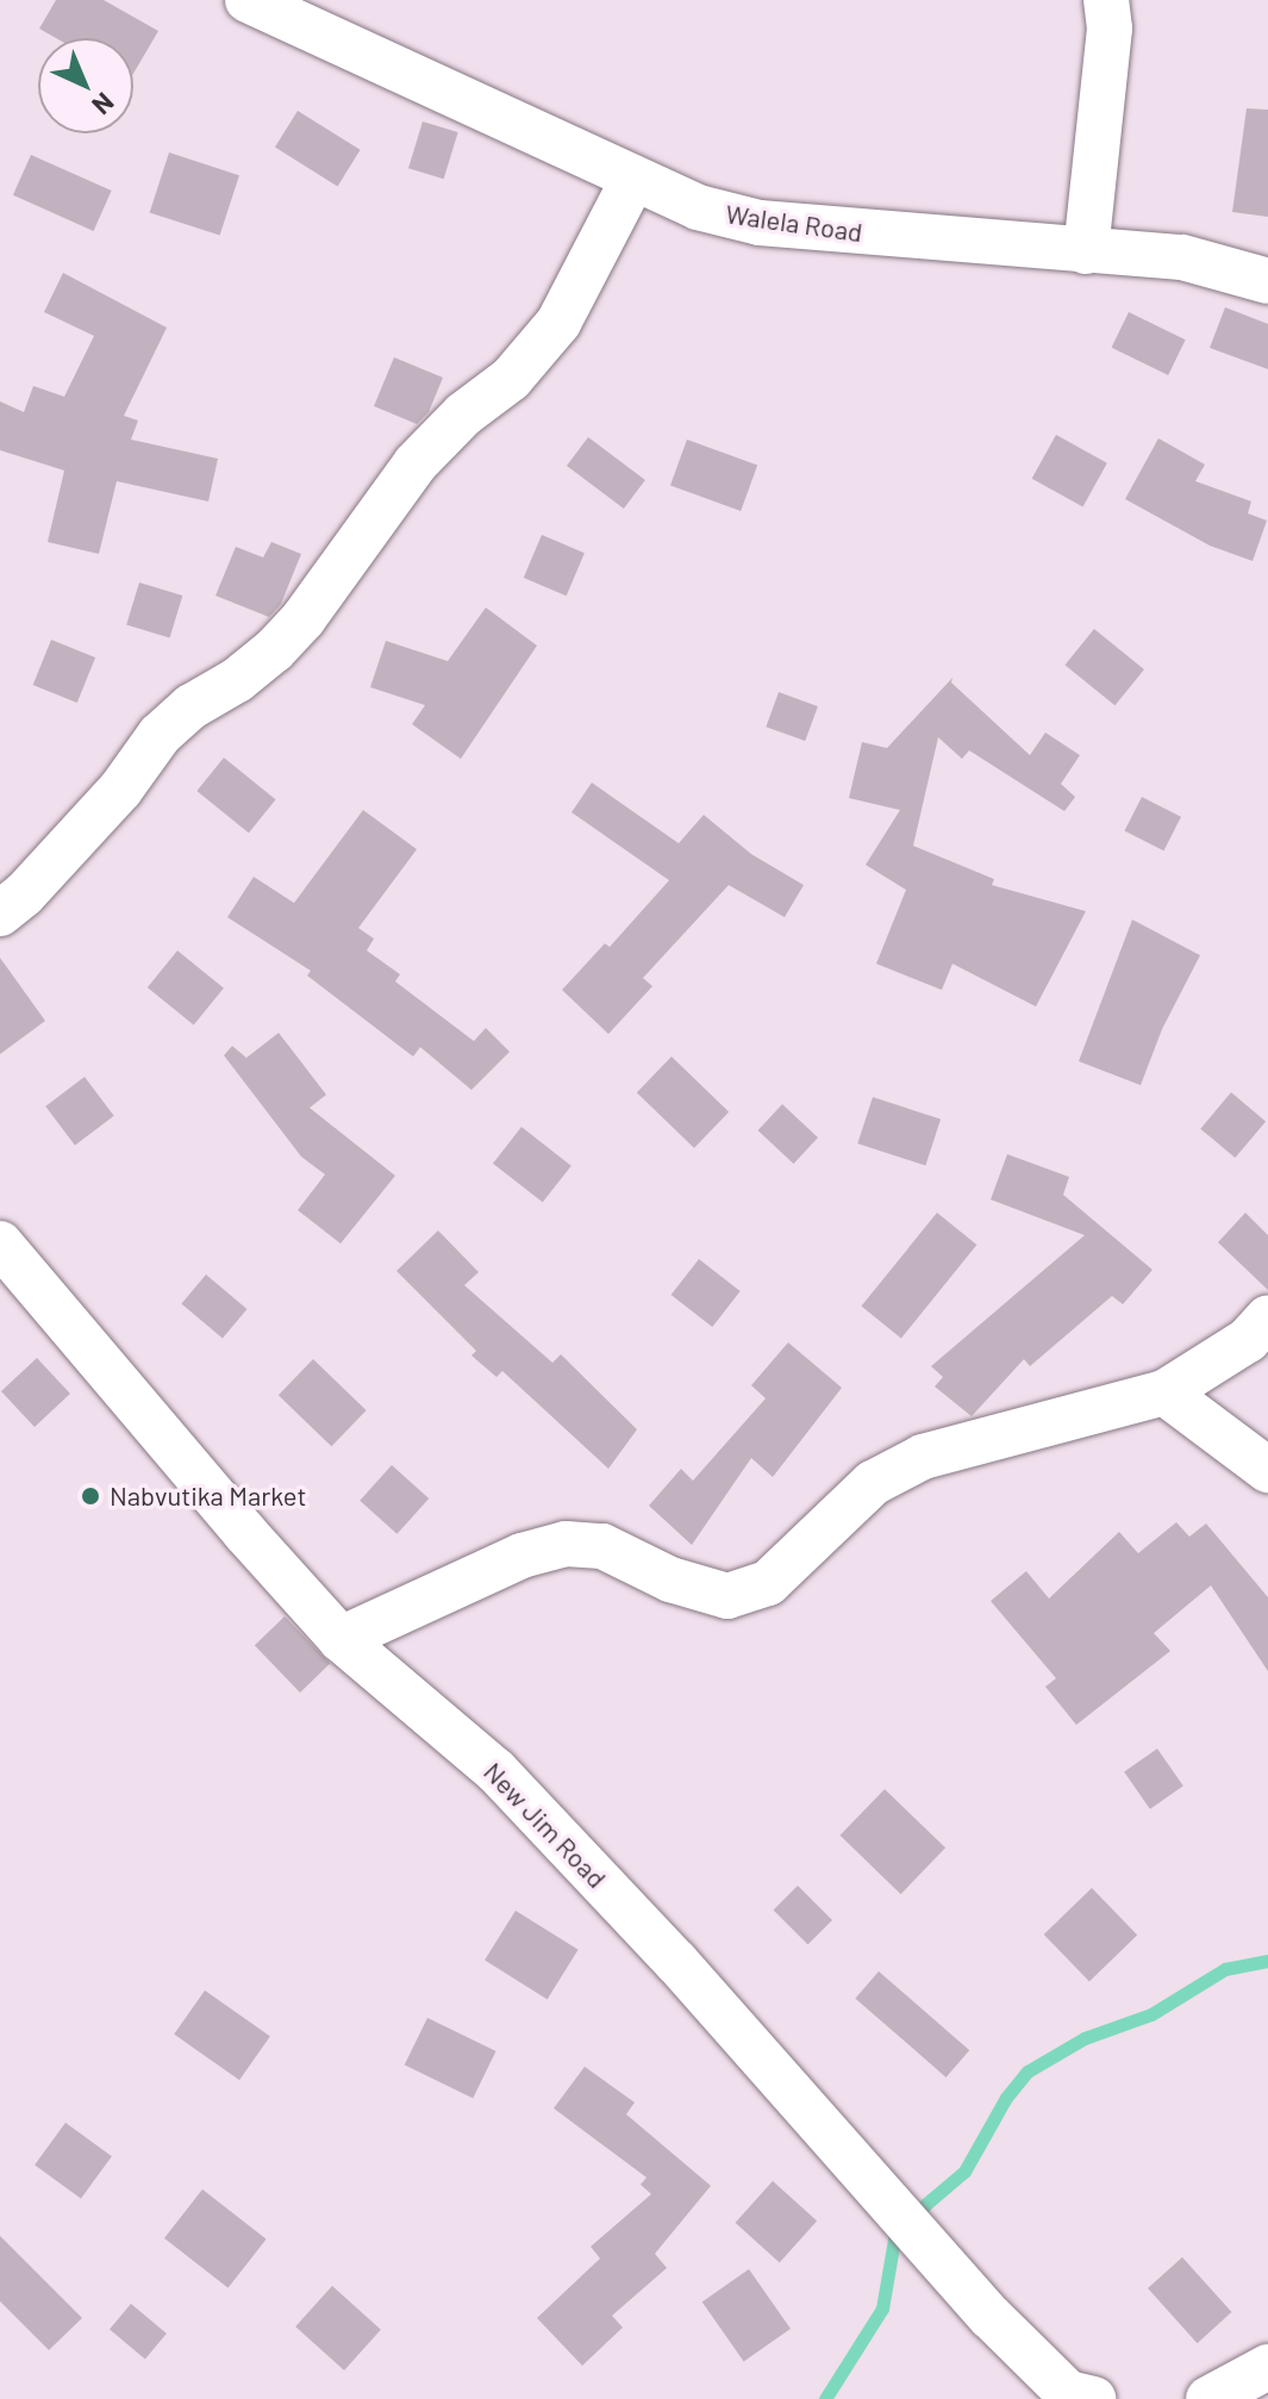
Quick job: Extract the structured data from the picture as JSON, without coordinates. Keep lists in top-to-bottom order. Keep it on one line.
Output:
{"streets":{"street":["Walela Road","New Jim Road"]},"places":["Nabvutika Market"],"north":"bottom right"}
